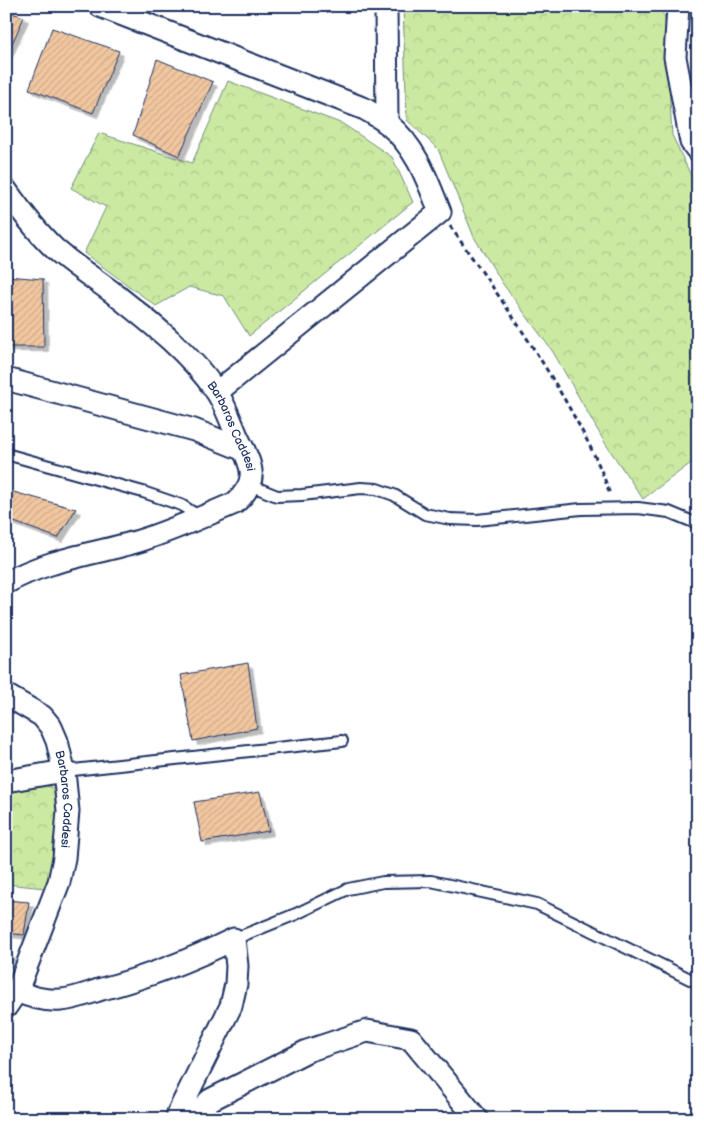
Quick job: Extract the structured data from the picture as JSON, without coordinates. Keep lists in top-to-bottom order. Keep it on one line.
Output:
{"streets":{"street":["Barbaros Caddesi"]}}
